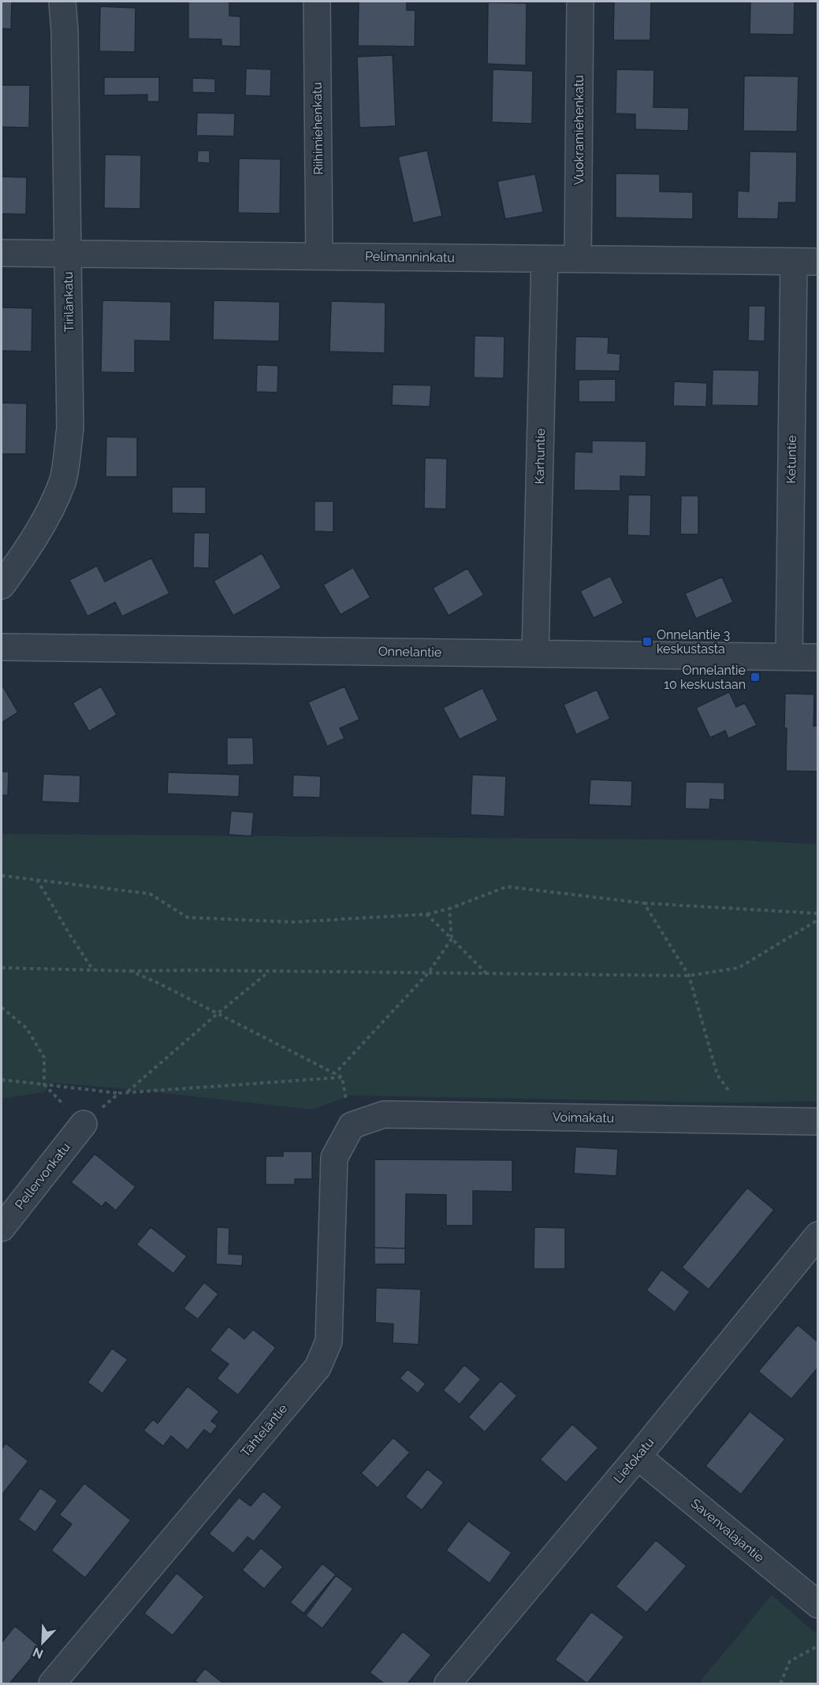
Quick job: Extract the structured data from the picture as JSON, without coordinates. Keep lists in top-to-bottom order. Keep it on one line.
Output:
{"streets":{"street":["Riihimiehenkatu","Vuokramiehenkatu","Pelimanninkatu","Tirilänkatu","Karhuntie","Ketuntie","Onnelantie","Voimakatu","Pellervonkatu","Tähteläntie","Lietokatu","Savenvalajantie"]},"crossings":[["Riihimiehenkatu","Pelimanninkatu"],["Vuokramiehenkatu","Pelimanninkatu"],["Pelimanninkatu","Tirilänkatu"],["Pelimanninkatu","Karhuntie"],["Pelimanninkatu","Ketuntie"],["Karhuntie","Onnelantie"],["Ketuntie","Onnelantie"],["Voimakatu","Tähteläntie"],["Lietokatu","Savenvalajantie"]],"places":{"transit":["Onnelantie 3 keskustasta","Onnelantie 10 keskustaan"]},"north":"bottom left"}
